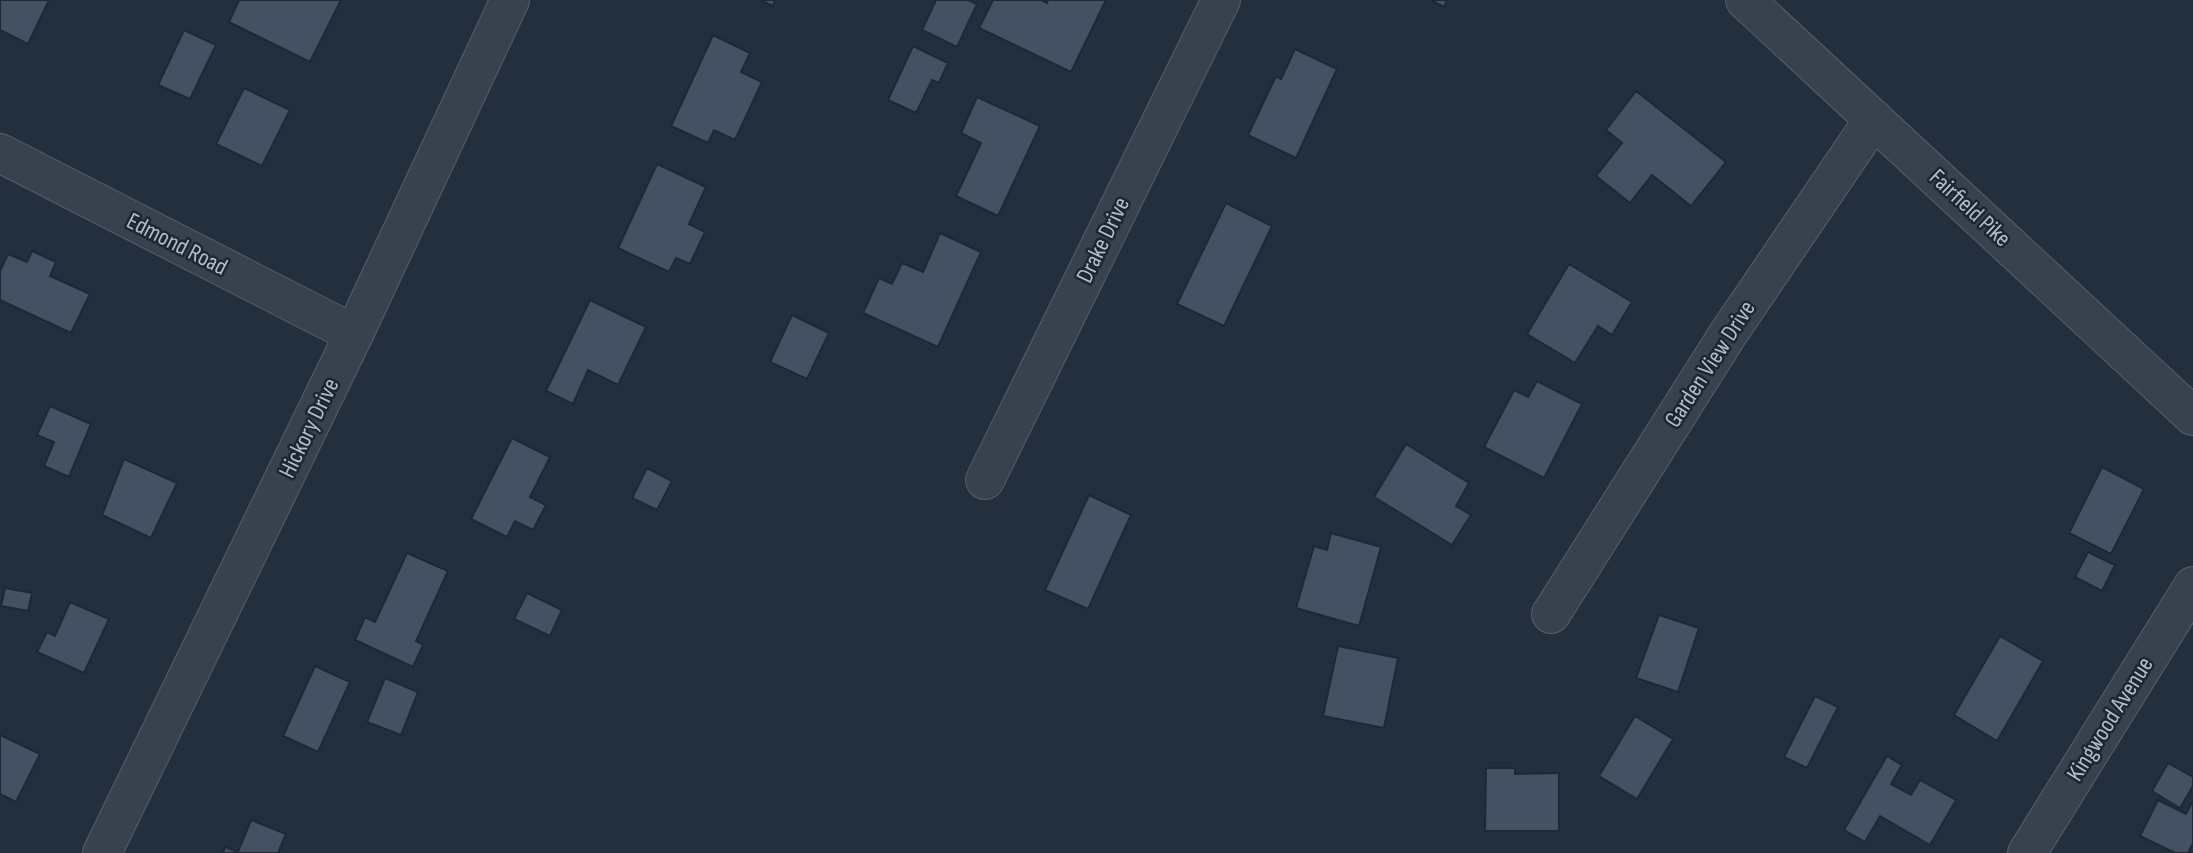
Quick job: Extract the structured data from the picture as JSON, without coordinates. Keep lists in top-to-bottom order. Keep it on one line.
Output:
{"streets":{"street":["Fairfield Pike","Drake Drive","Edmond Road","Garden View Drive","Hickory Drive","Kingwood Avenue"]},"crossings":[["Fairfield Pike","Garden View Drive"],["Edmond Road","Hickory Drive"]]}
